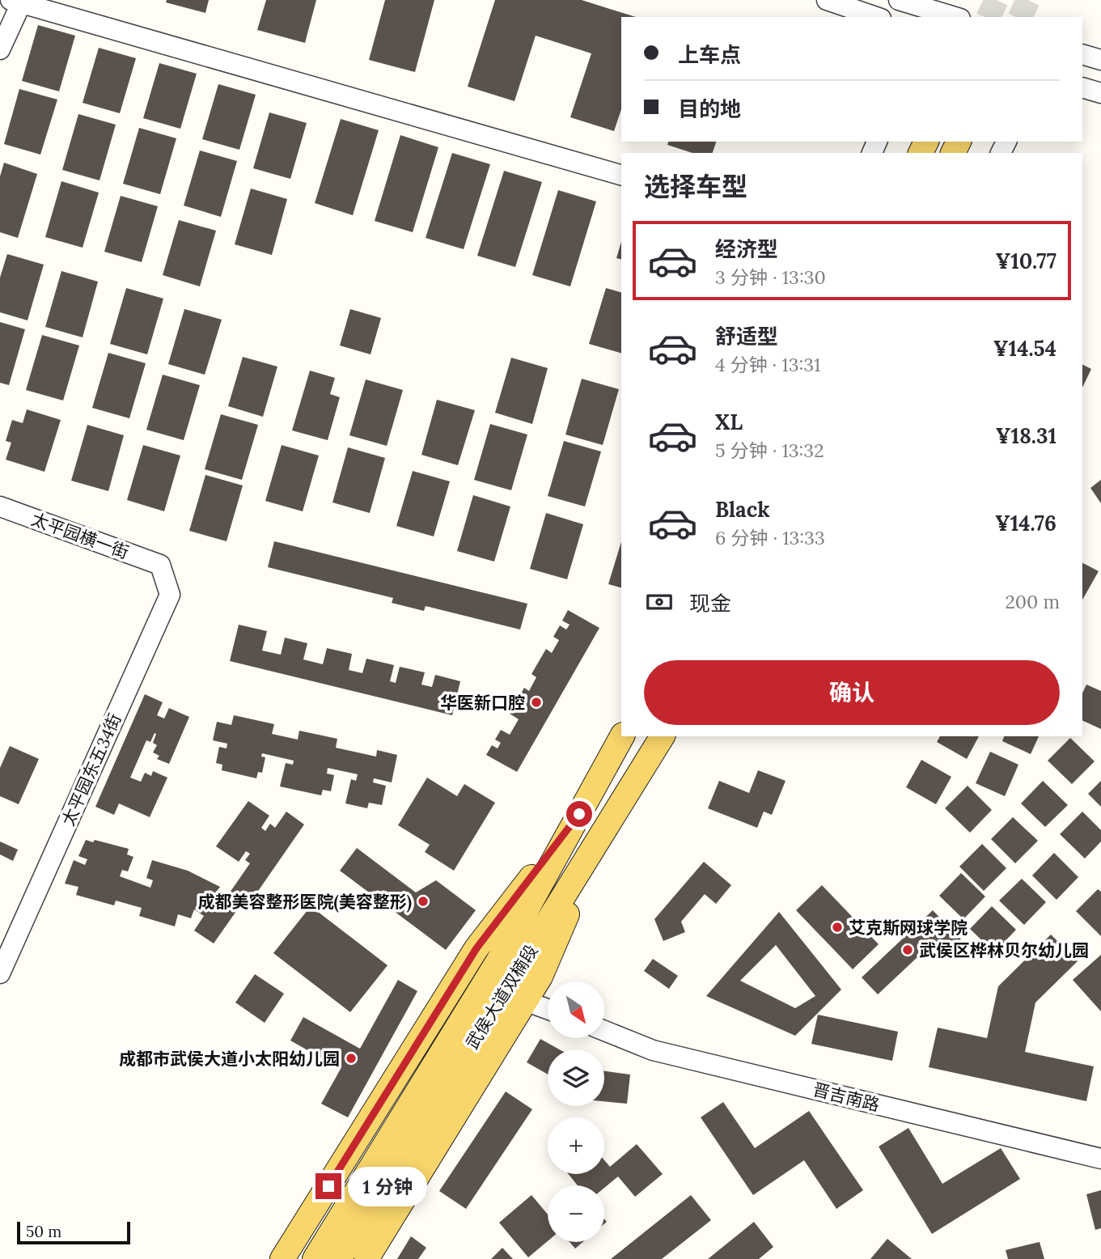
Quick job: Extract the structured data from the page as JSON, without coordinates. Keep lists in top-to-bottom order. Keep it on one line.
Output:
{"streets":{"main road":["武侯大道双楠段"],"street":["太平园横一街","太平园东五34街","晋吉南路"]},"crossings":[["太平园横一街","太平园东五34街"]],"places":["华医新口腔","成都美容整形医院(美容整形)","艾克斯网球学院","武侯区桦林贝尔幼儿园","成都市武侯大道小太阳幼儿园"],"scale_bar":"50 m","north":"bottom right","page":{"banner":["上车点","目的地"],"heading":"选择车型","list":[{"name":"经济型","note":"3 分钟 · 13:30","value":"¥10.77"},{"name":"舒适型","note":"4 分钟 · 13:31","value":"¥14.54"},{"name":"XL","note":"5 分钟 · 13:32","value":"¥18.31"},{"name":"Black","note":"6 分钟 · 13:33","value":"¥14.76"}],"pay":["现金","200 m"],"buttons":"确认","map_buttons":["+","−"],"bubble":"1 分钟","scale":"50 m"}}
